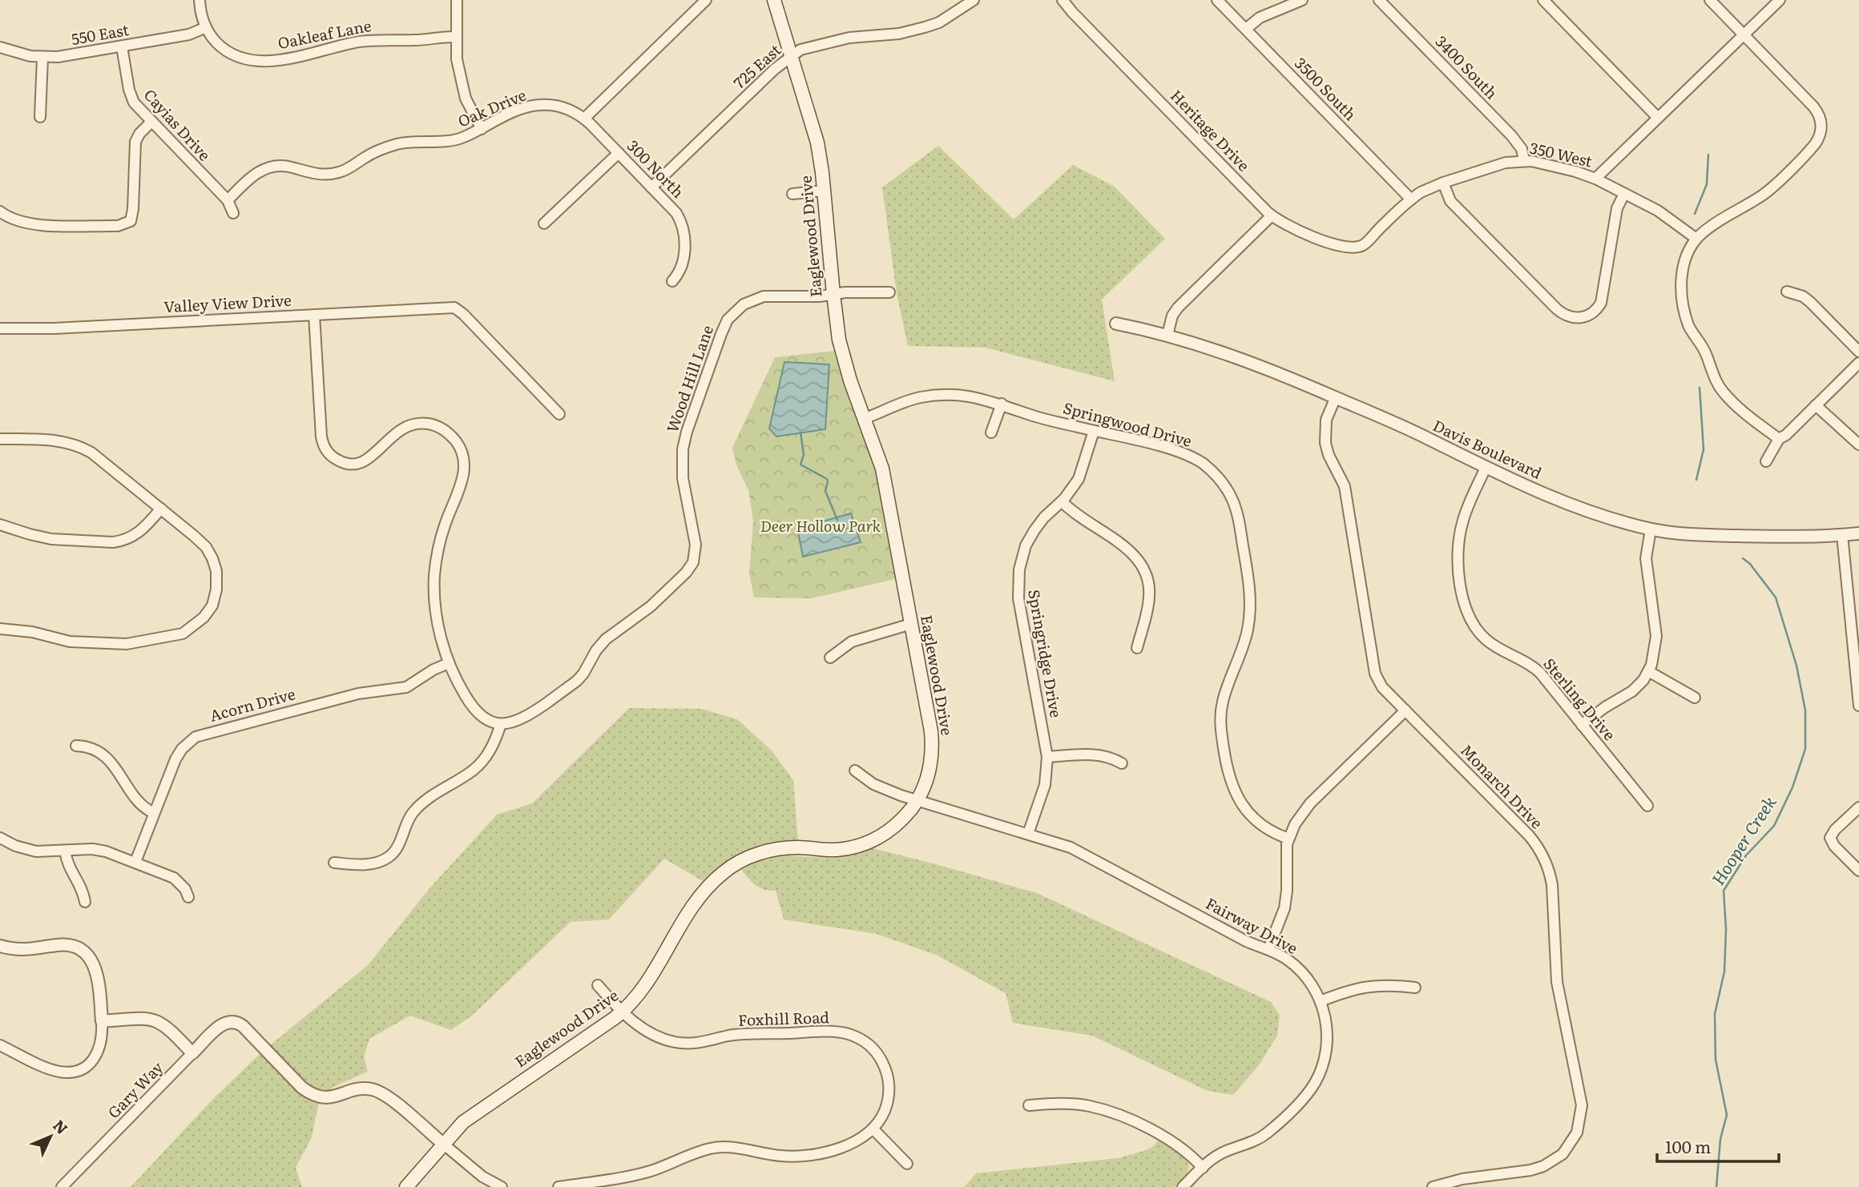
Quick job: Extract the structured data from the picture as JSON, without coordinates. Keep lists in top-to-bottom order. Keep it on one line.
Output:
{"streets":{"main road":["Eaglewood Drive"],"street":["550 East","Oakleaf Lane","725 East","3400 South","3500 South","Oak Drive","Cayias Drive","Heritage Drive","350 West","300 North","Valley View Drive","Wood Hill Lane","Springwood Drive","Davis Boulevard","Springridge Drive","Sterling Drive","Acorn Drive","Monarch Drive","Fairway Drive","Foxhill Road","Gary Way"]},"crossings":[["550 East","Oakleaf Lane"],["550 East","Cayias Drive"],["725 East","300 North"],["725 East","Eaglewood Drive"],["3400 South","350 West"],["3500 South","350 West"],["Oak Drive","Cayias Drive"],["Oak Drive","300 North"],["Heritage Drive","350 West"],["Eaglewood Drive","Wood Hill Lane"],["Eaglewood Drive","Springwood Drive"],["Eaglewood Drive","Fairway Drive"],["Eaglewood Drive","Foxhill Road"],["Eaglewood Drive","Gary Way"],["Springwood Drive","Springridge Drive"],["Davis Boulevard","Sterling Drive"],["Davis Boulevard","Monarch Drive"],["Springridge Drive","Fairway Drive"]],"water":["Hooper Creek"],"parks":["Deer Hollow Park"],"scale_bar":"100 m","north":"top right"}
